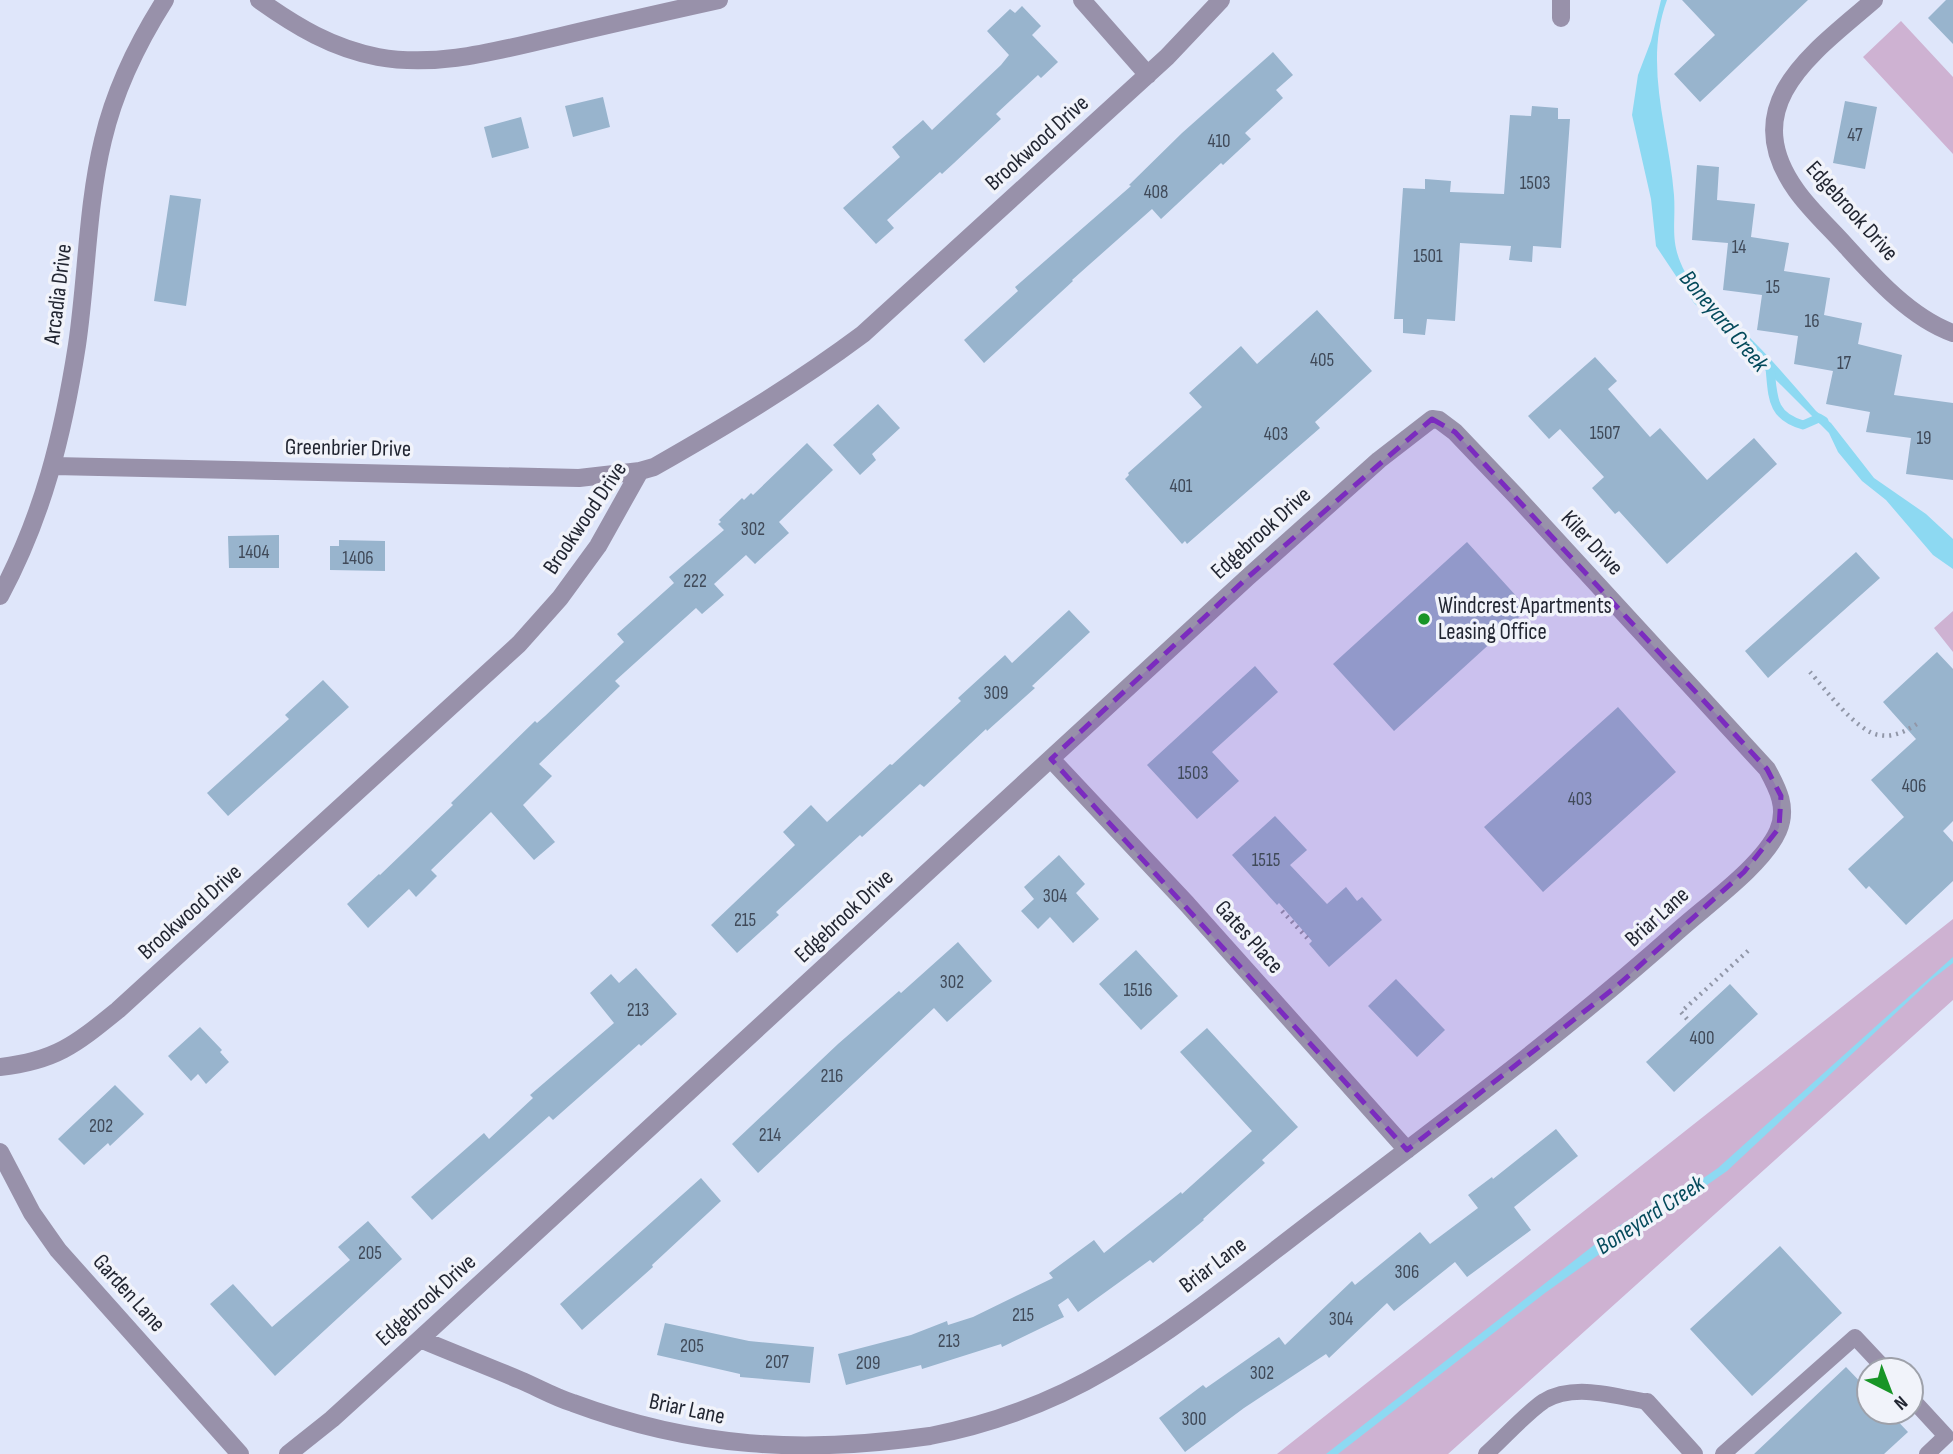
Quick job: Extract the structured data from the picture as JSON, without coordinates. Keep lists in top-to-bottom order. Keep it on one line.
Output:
{"streets":{"street":["Brookwood Drive","Edgebrook Drive","Arcadia Drive","Greenbrier Drive","Kiler Drive","Briar Lane","Gates Place","Garden Lane"]},"crossings":[["Brookwood Drive","Greenbrier Drive"],["Edgebrook Drive","Kiler Drive"],["Edgebrook Drive","Briar Lane"],["Edgebrook Drive","Gates Place"],["Arcadia Drive","Greenbrier Drive"],["Kiler Drive","Briar Lane"],["Briar Lane","Gates Place"]],"water":["Boneyard Creek"],"places":["Windcrest Apartments Leasing Office"],"house_numbers":["47","410","1503","408","14","1501","15","16","405","17","1507","403","19","401","302","1404","1406","222","309","1503","406","403","1515","304","215","302","1516","213","400","216","202","214","205","306","215","304","213","205","207","209","302","300"],"north":"bottom right"}
